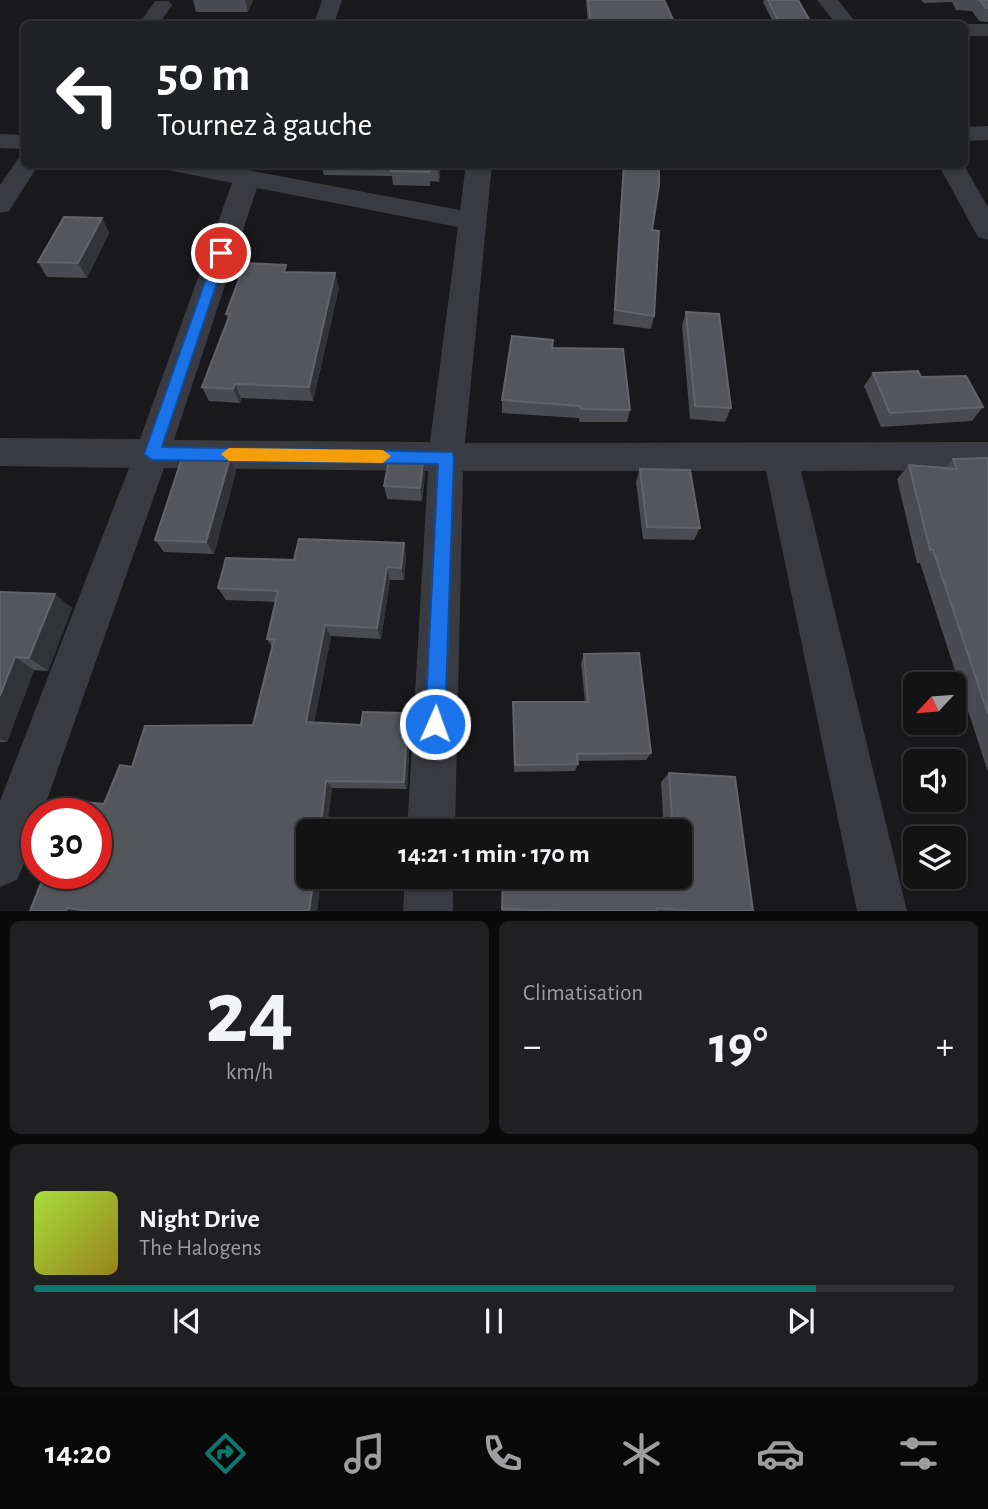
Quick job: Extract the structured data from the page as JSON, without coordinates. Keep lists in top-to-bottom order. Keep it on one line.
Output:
{"north":"bottom left","page":{"turn":["50 m","Tournez à gauche"],"limit":"30","trip":"14:21 · 1 min · 170 m","tile":[["24","km/h"],"Climatisation"],"heat":["−","19°","+"],"song":["Night Drive","The Halogens"],"tabs":"14:20"}}
